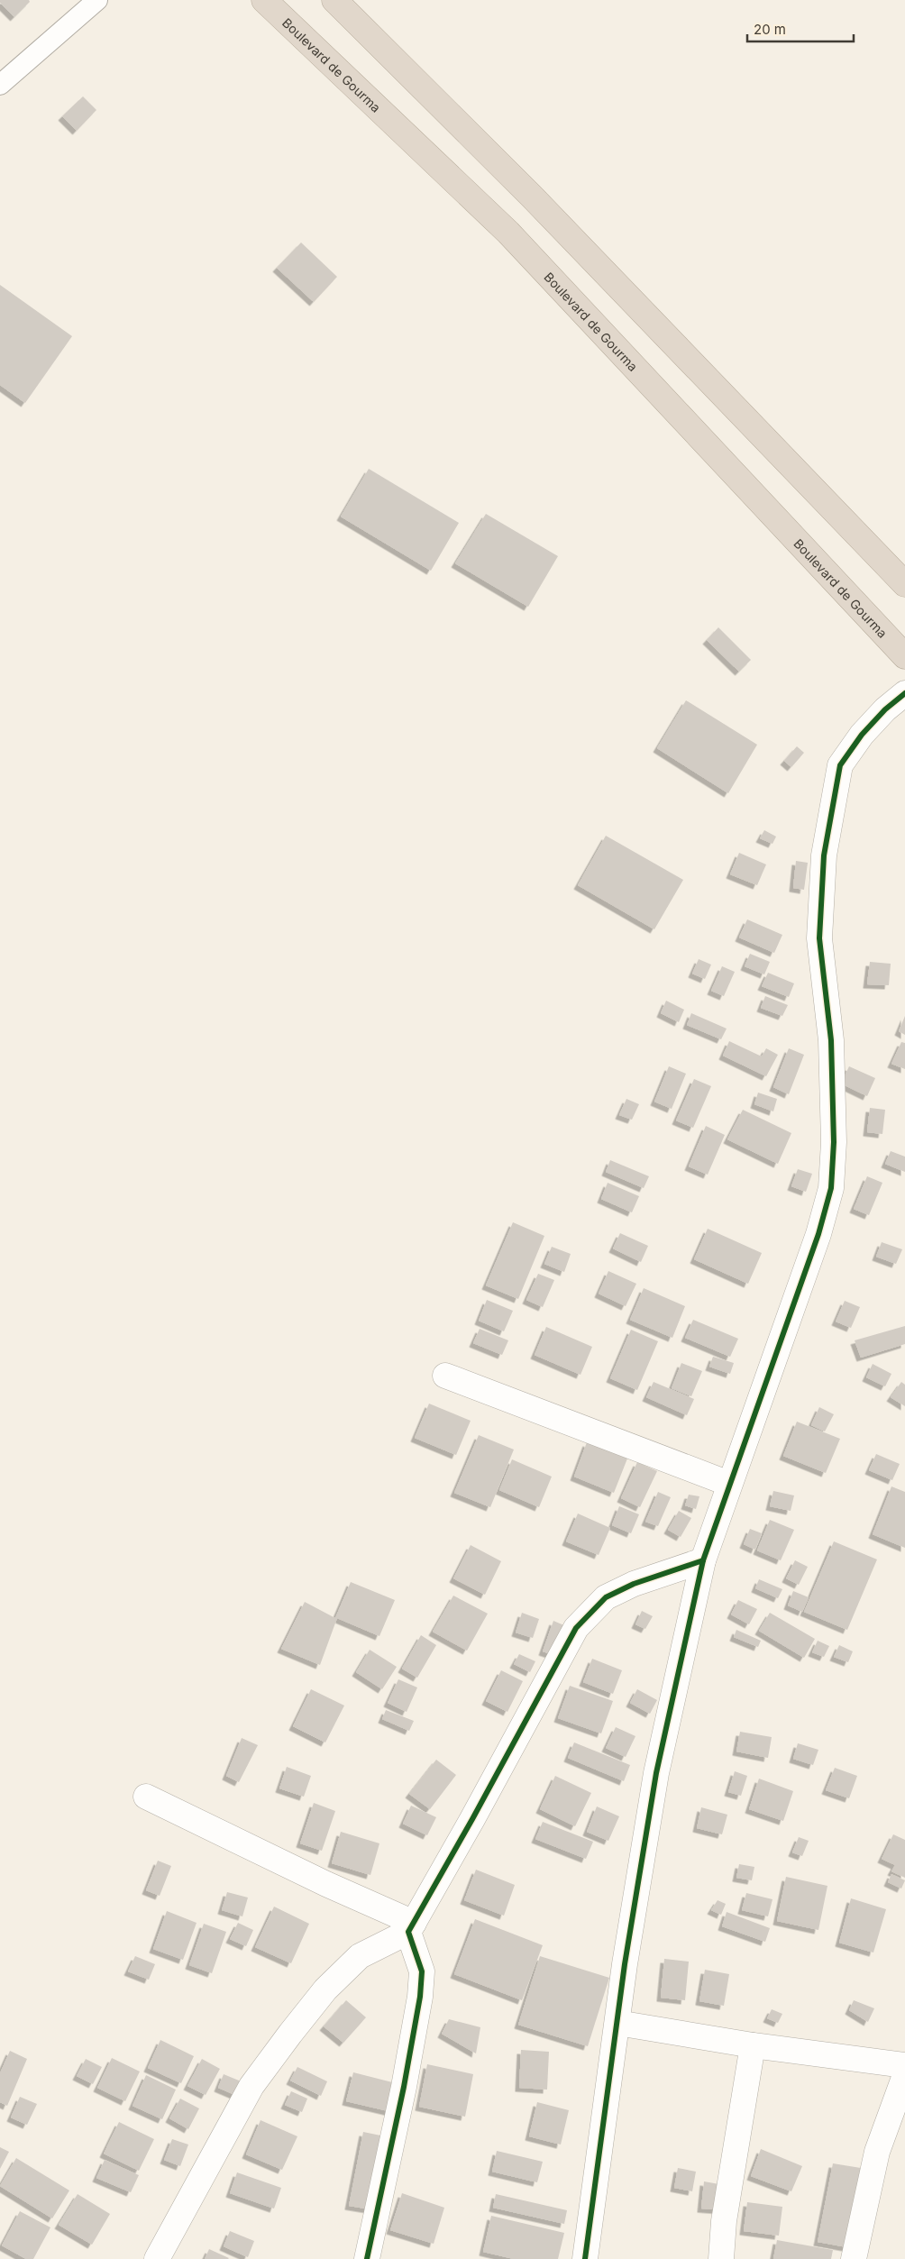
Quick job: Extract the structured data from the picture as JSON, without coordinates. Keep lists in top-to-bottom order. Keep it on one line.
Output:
{"streets":{"highway":["Boulevard de Gourma"]},"scale_bar":"20 m"}
